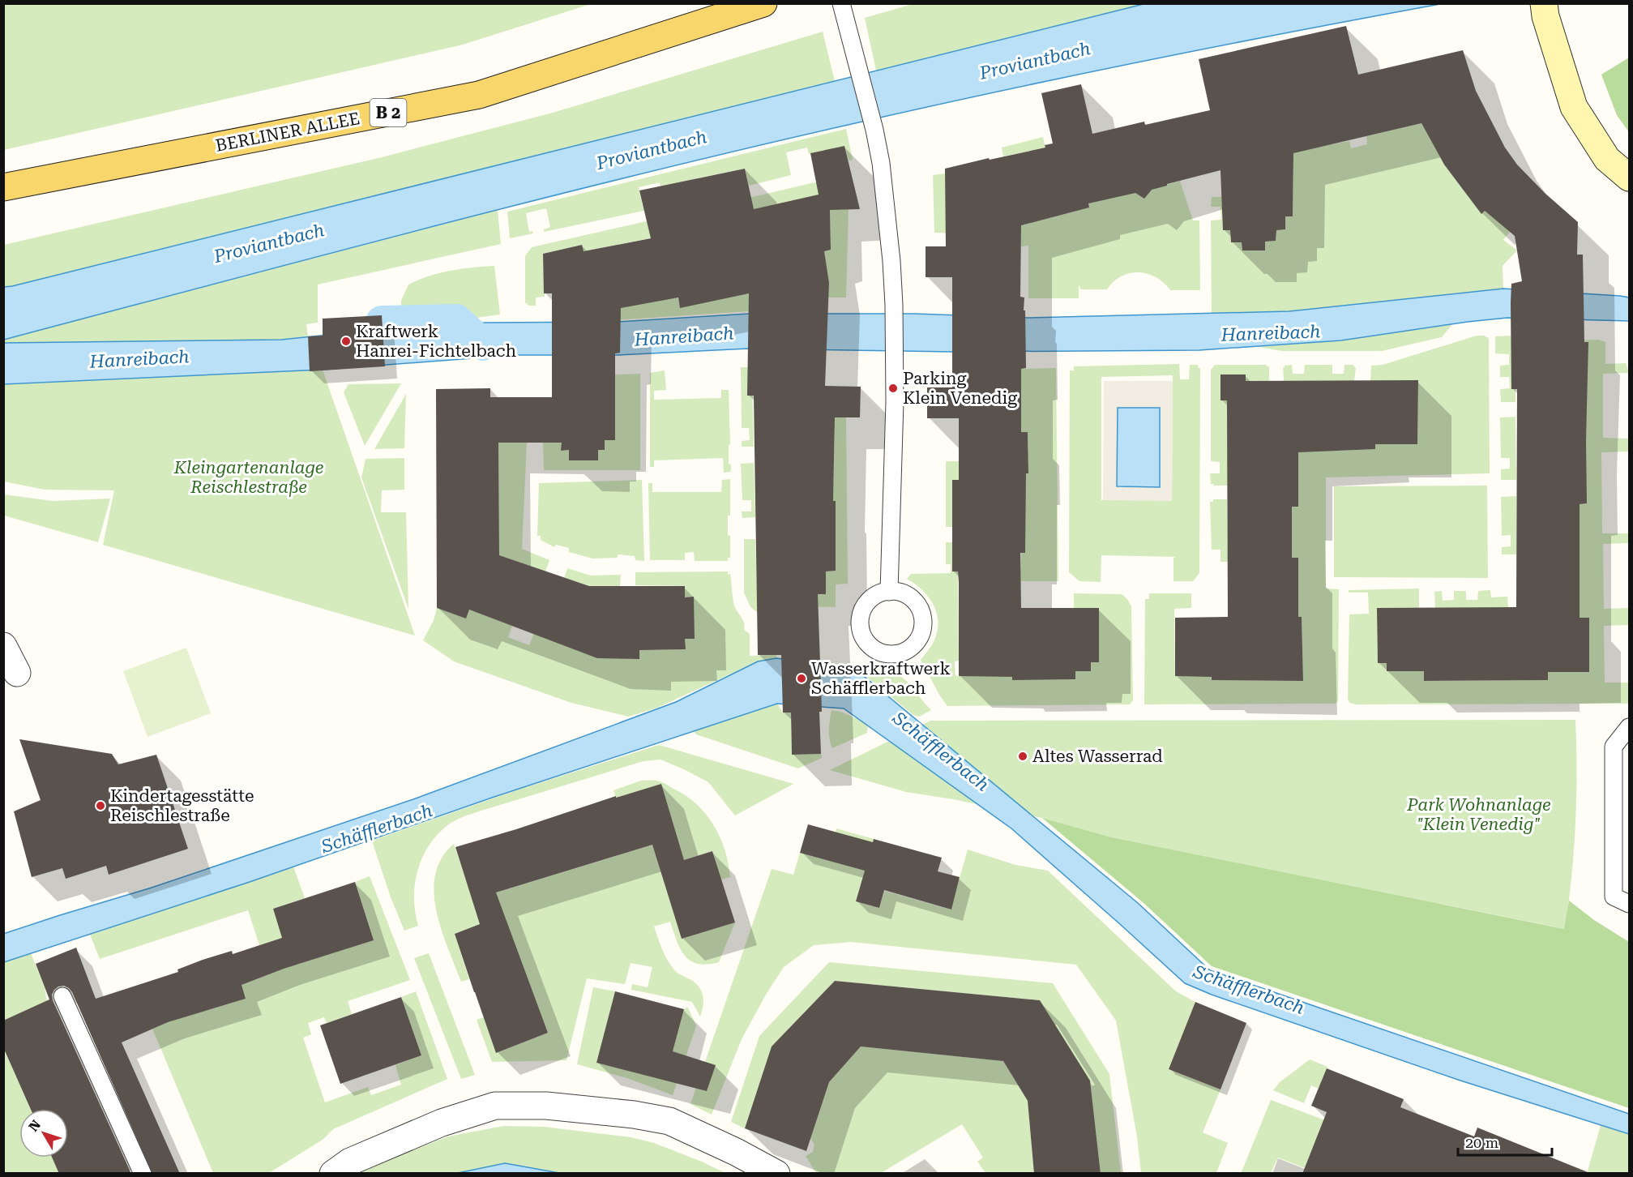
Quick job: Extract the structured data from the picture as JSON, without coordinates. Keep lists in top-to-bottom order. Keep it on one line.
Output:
{"streets":{"main road":["B 2","BERLINER ALLEE"]},"water":["Proviantbach","Hanreibach","Schäfflerbach"],"parks":["Kleingartenanlage Reischlestraße","Park Wohnanlage \"Klein Venedig\""],"places":["Kraftwerk Hanrei-Fichtelbach","Parking Klein Venedig","Wasserkraftwerk Schäfflerbach","Altes Wasserrad","Kindertagesstätte Reischlestraße"],"scale_bar":"20 m","north":"top left"}
